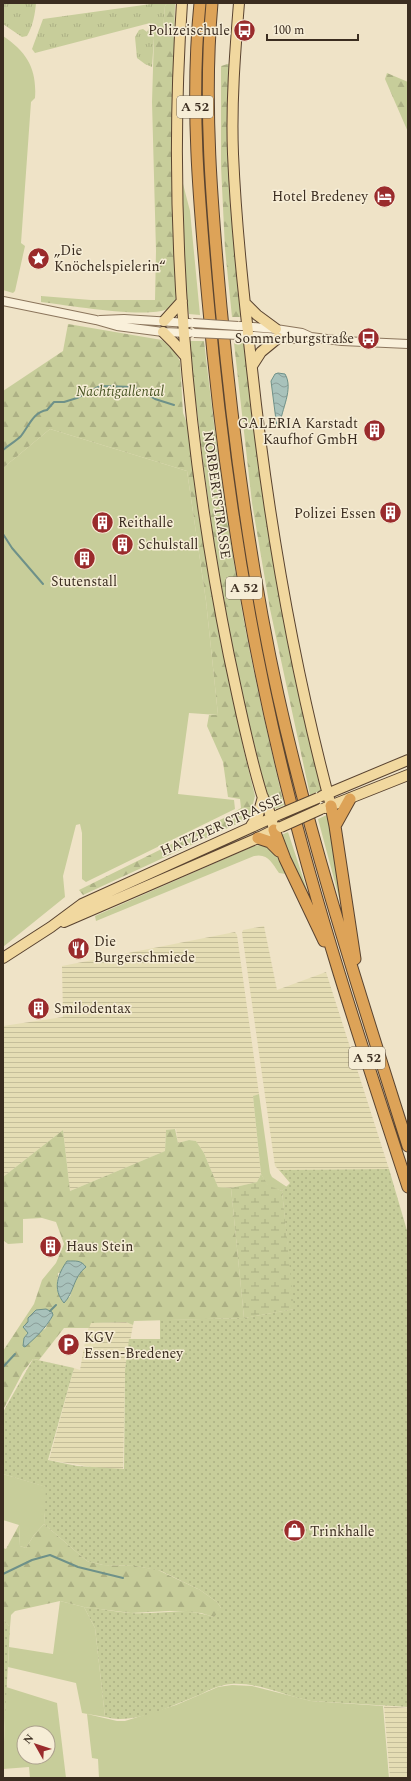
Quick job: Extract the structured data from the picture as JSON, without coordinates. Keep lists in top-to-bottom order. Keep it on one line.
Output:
{"streets":{"highway":["A 52"],"main road":["NORBERTSTRASSE","HATZPER STRASSE"]},"crossings":[["NORBERTSTRASSE","HATZPER STRASSE"]],"parks":["Nachtigallental"],"places":{"bus stop":["Polizeischule","Sommerburgstraße"],"hotel":["Hotel Bredeney"],"place":["„Die Knöchelspielerin“"],"building":["GALERIA Karstadt Kaufhof GmbH","Polizei Essen","Reithalle","Schulstall","Stutenstall","Smilodentax","Haus Stein"],"restaurant":["Die Burgerschmiede"],"parking":["KGV Essen-Bredeney"],"shop":["Trinkhalle"]},"scale_bar":"100 m","north":"top left"}
